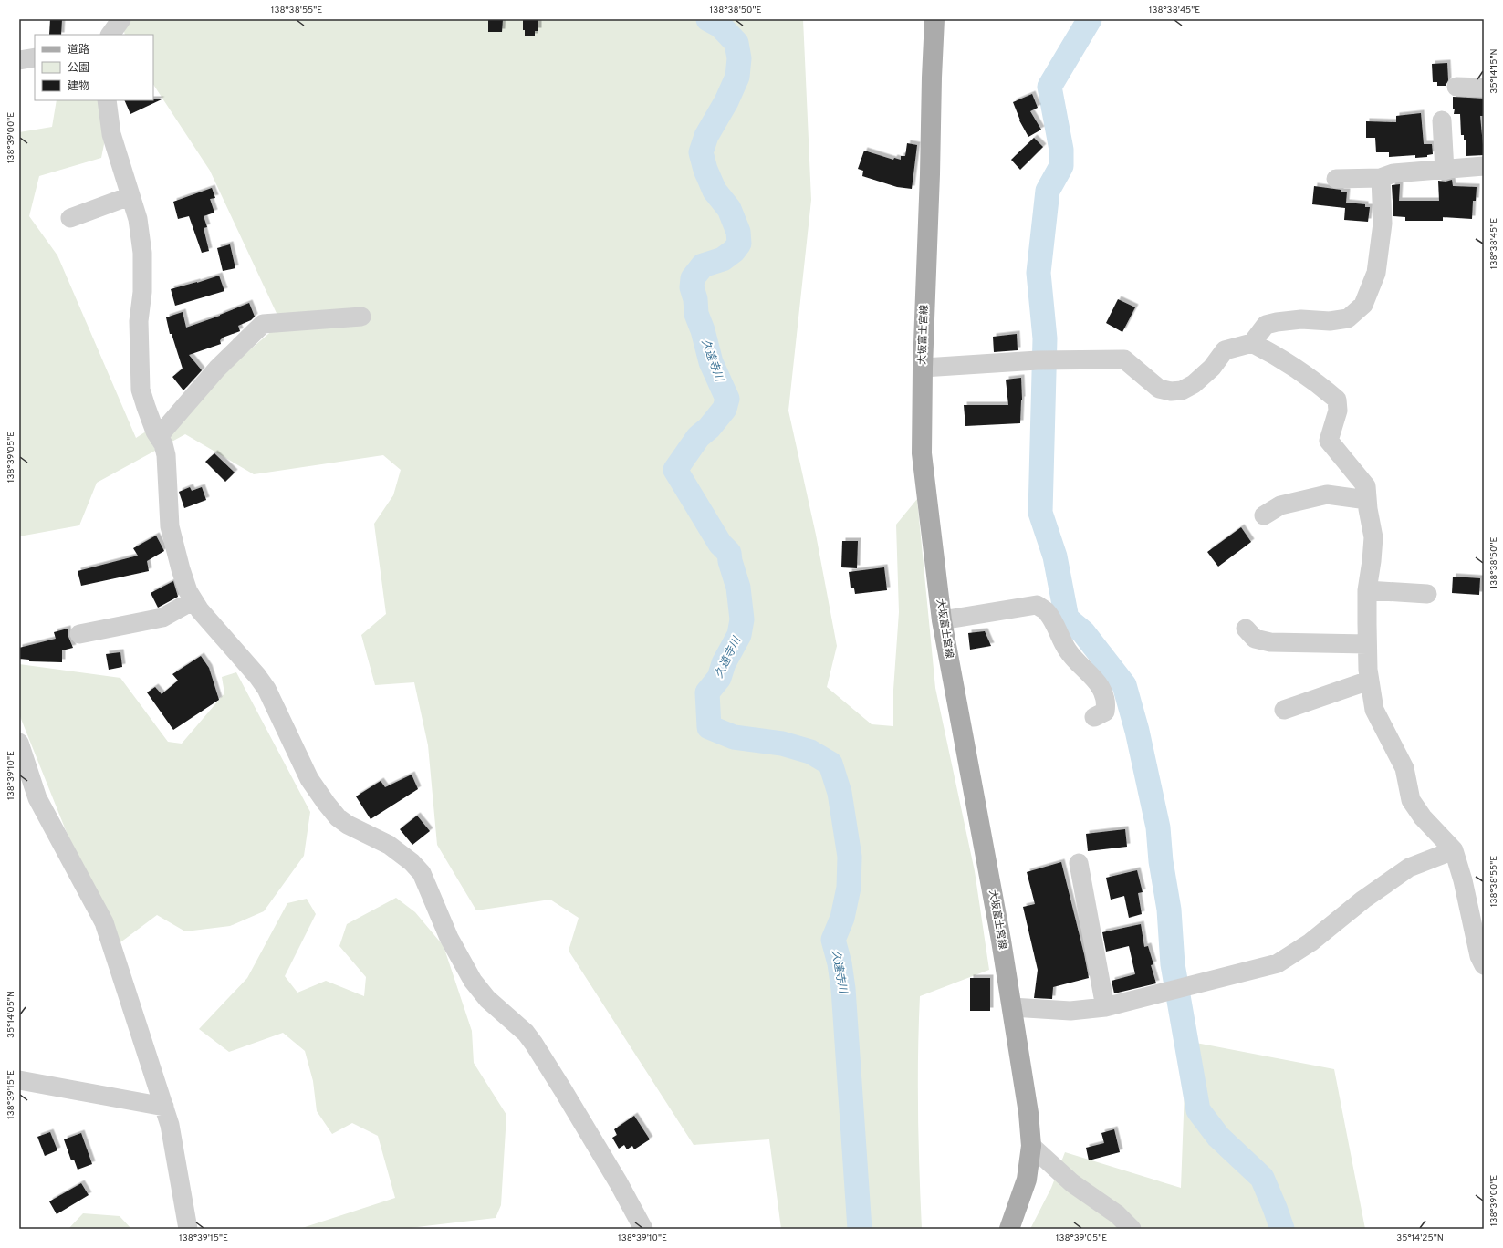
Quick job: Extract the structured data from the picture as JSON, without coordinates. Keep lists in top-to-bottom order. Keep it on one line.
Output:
{"streets":{"main road":["大坂富士宮線"]},"water":["久遠寺川"],"legend":["道路","公園","建物"],"coordinates":["138°38'55\"E","138°38'50\"E","138°38'45\"E","35°14'15\"N","138°39'00\"E","138°39'05\"E","138°39'10\"E","35°14'05\"N","138°39'15\"E","35°14'25\"N"]}
